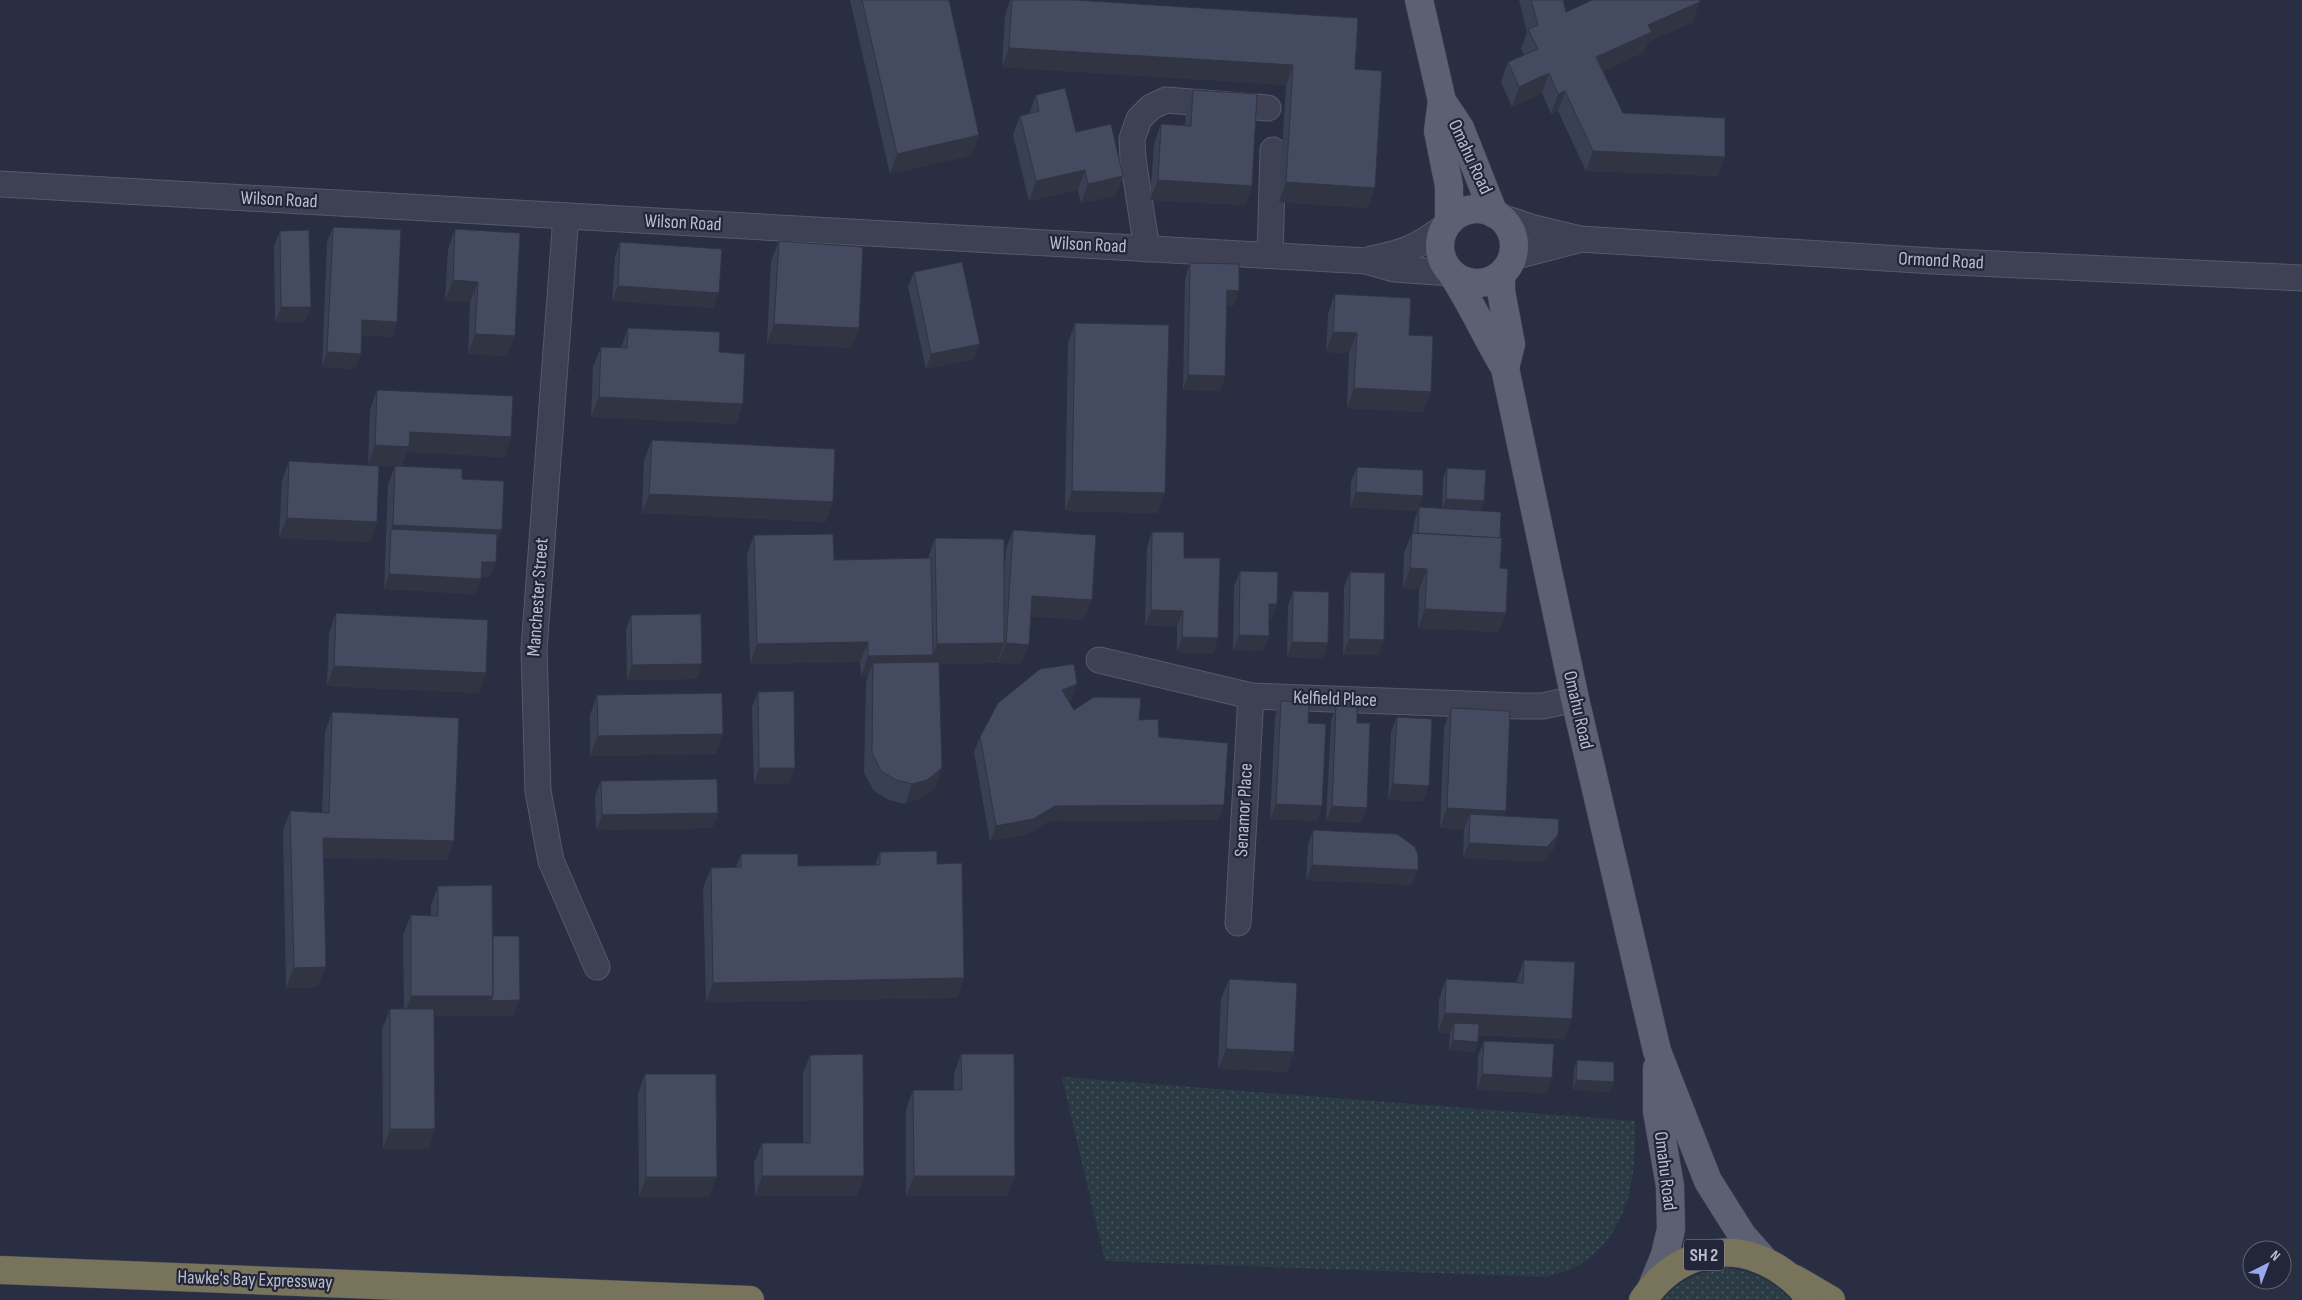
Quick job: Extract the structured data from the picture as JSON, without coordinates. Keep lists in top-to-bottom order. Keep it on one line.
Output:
{"streets":{"highway":["SH 2","Hawke's Bay Expressway"],"main road":["Omahu Road"],"street":["Wilson Road","Ormond Road","Manchester Street","Kelfield Place","Senamor Place"]},"crossings":[["Omahu Road","Wilson Road"],["Omahu Road","Ormond Road"],["Omahu Road","Kelfield Place"],["Omahu Road","SH 2"],["Wilson Road","Ormond Road"],["Wilson Road","Manchester Street"],["Kelfield Place","Senamor Place"]],"north":"top right"}
